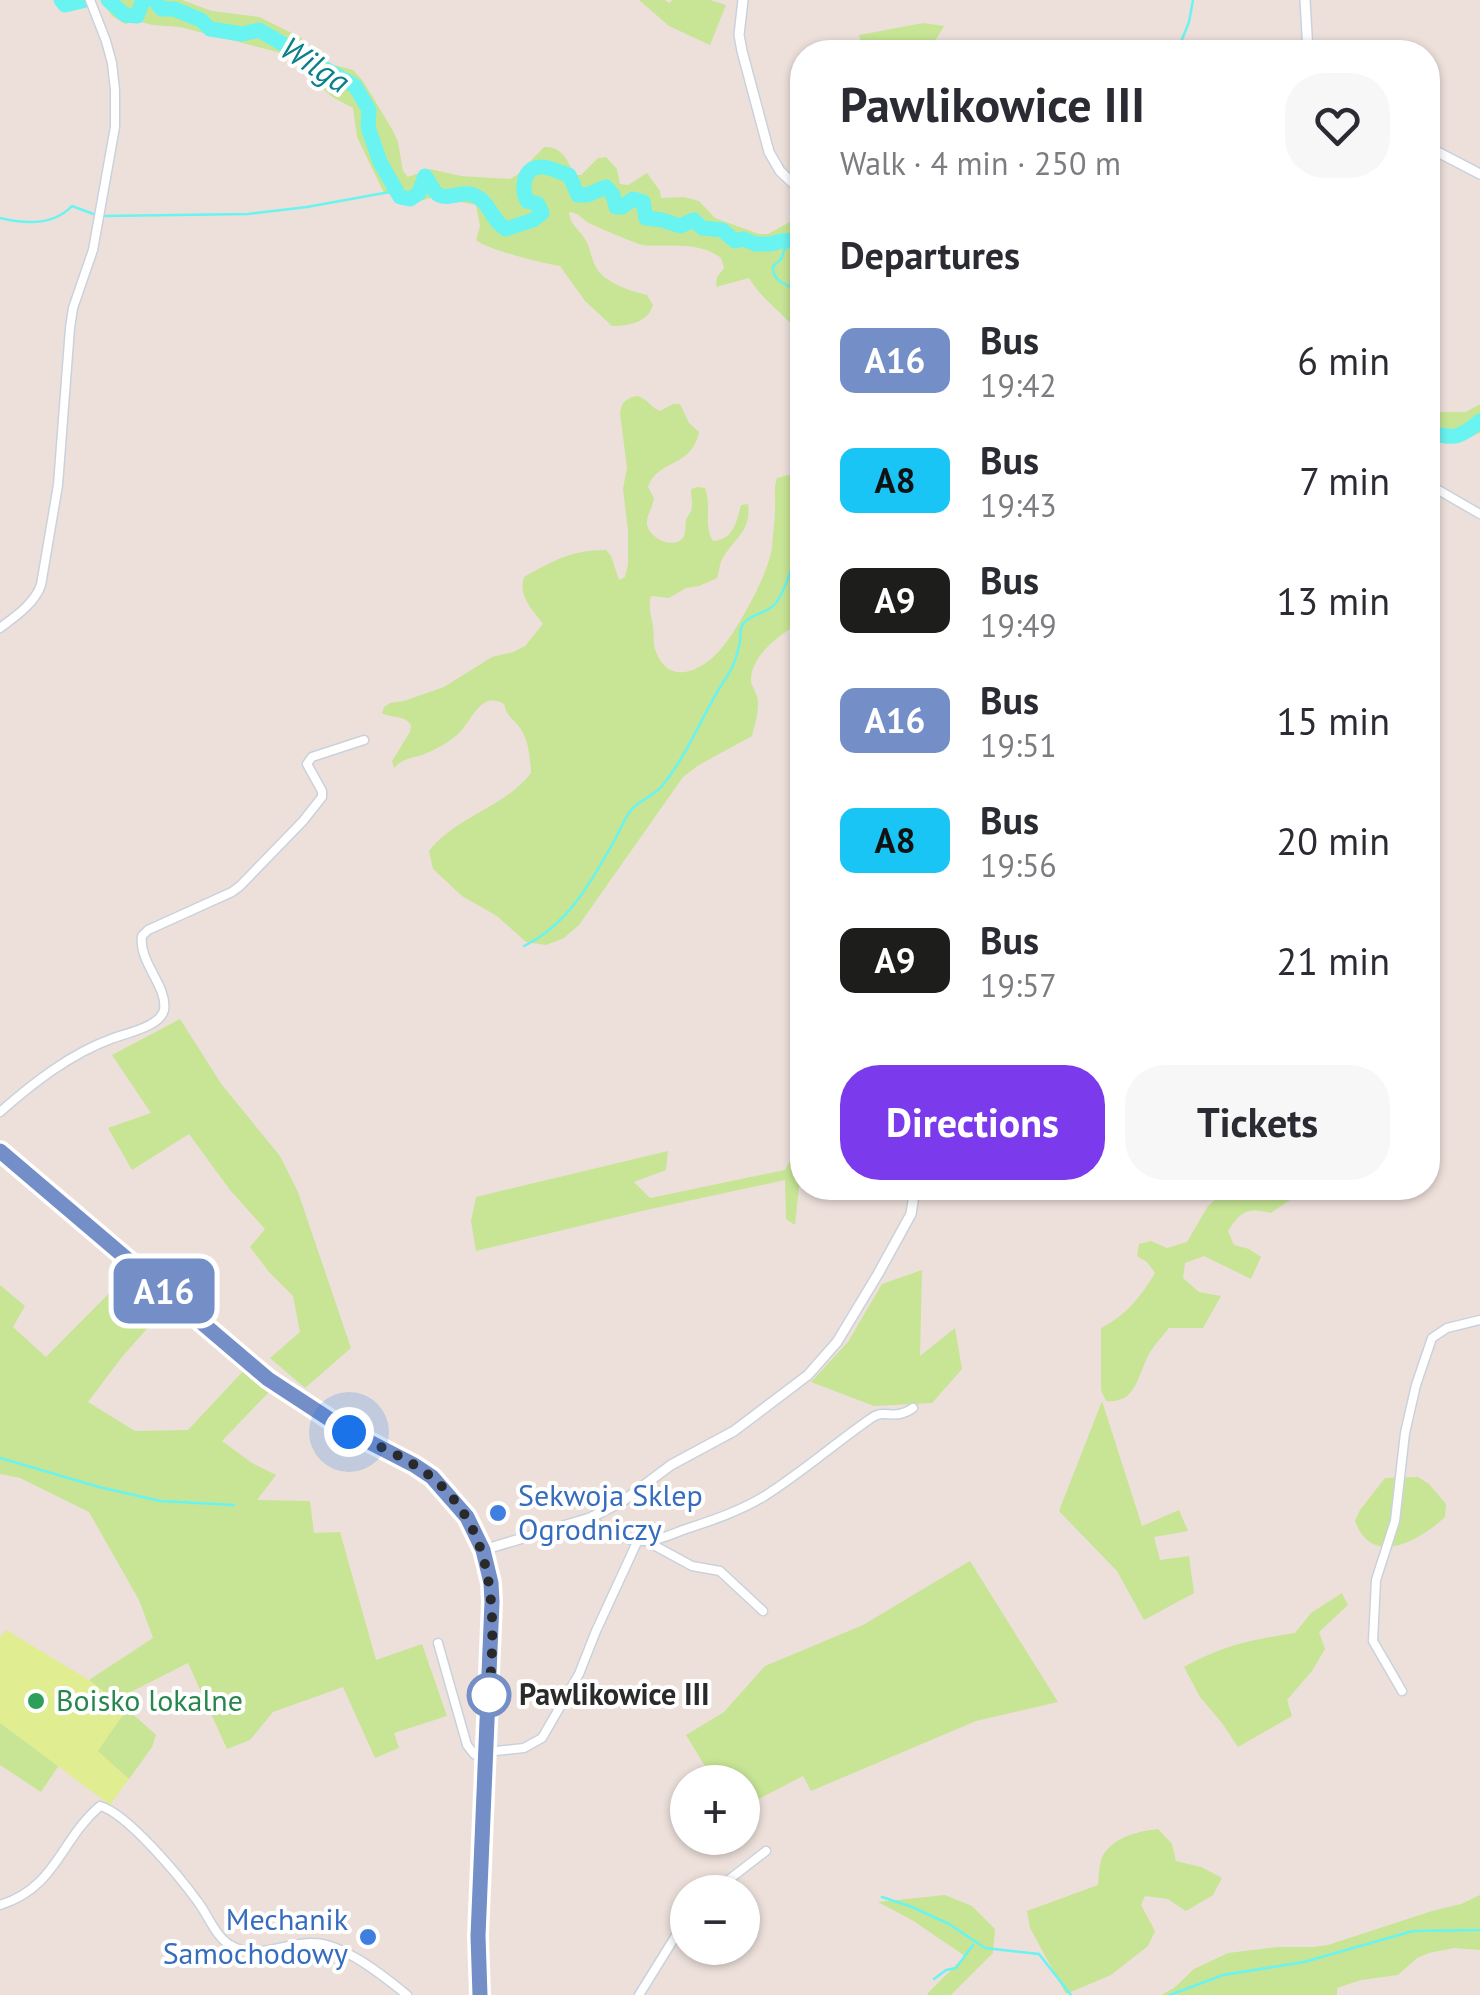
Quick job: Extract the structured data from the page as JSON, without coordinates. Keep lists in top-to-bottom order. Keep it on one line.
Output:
{"water":["Wilga"],"places":["Sekwoja Sklep Ogrodniczy","Pawlikowice III","Boisko lokalne","Mechanik Samochodowy"],"lines":["bus line A16"],"page":{"on_map":"A16","heading":[["Pawlikowice III","Walk · 4 min · 250 m"],"Departures"],"list":[{"mark":"A16","name":"Bus","note":"19:42","value":"6 min"},{"mark":"A8","name":"Bus","note":"19:43","value":"7 min"},{"mark":"A9","name":"Bus","note":"19:49","value":"13 min"},{"mark":"A16","name":"Bus","note":"19:51","value":"15 min"},{"mark":"A8","name":"Bus","note":"19:56","value":"20 min"},{"mark":"A9","name":"Bus","note":"19:57","value":"21 min"}],"buttons":["Directions","Tickets"],"map_buttons":["+","−"]}}
